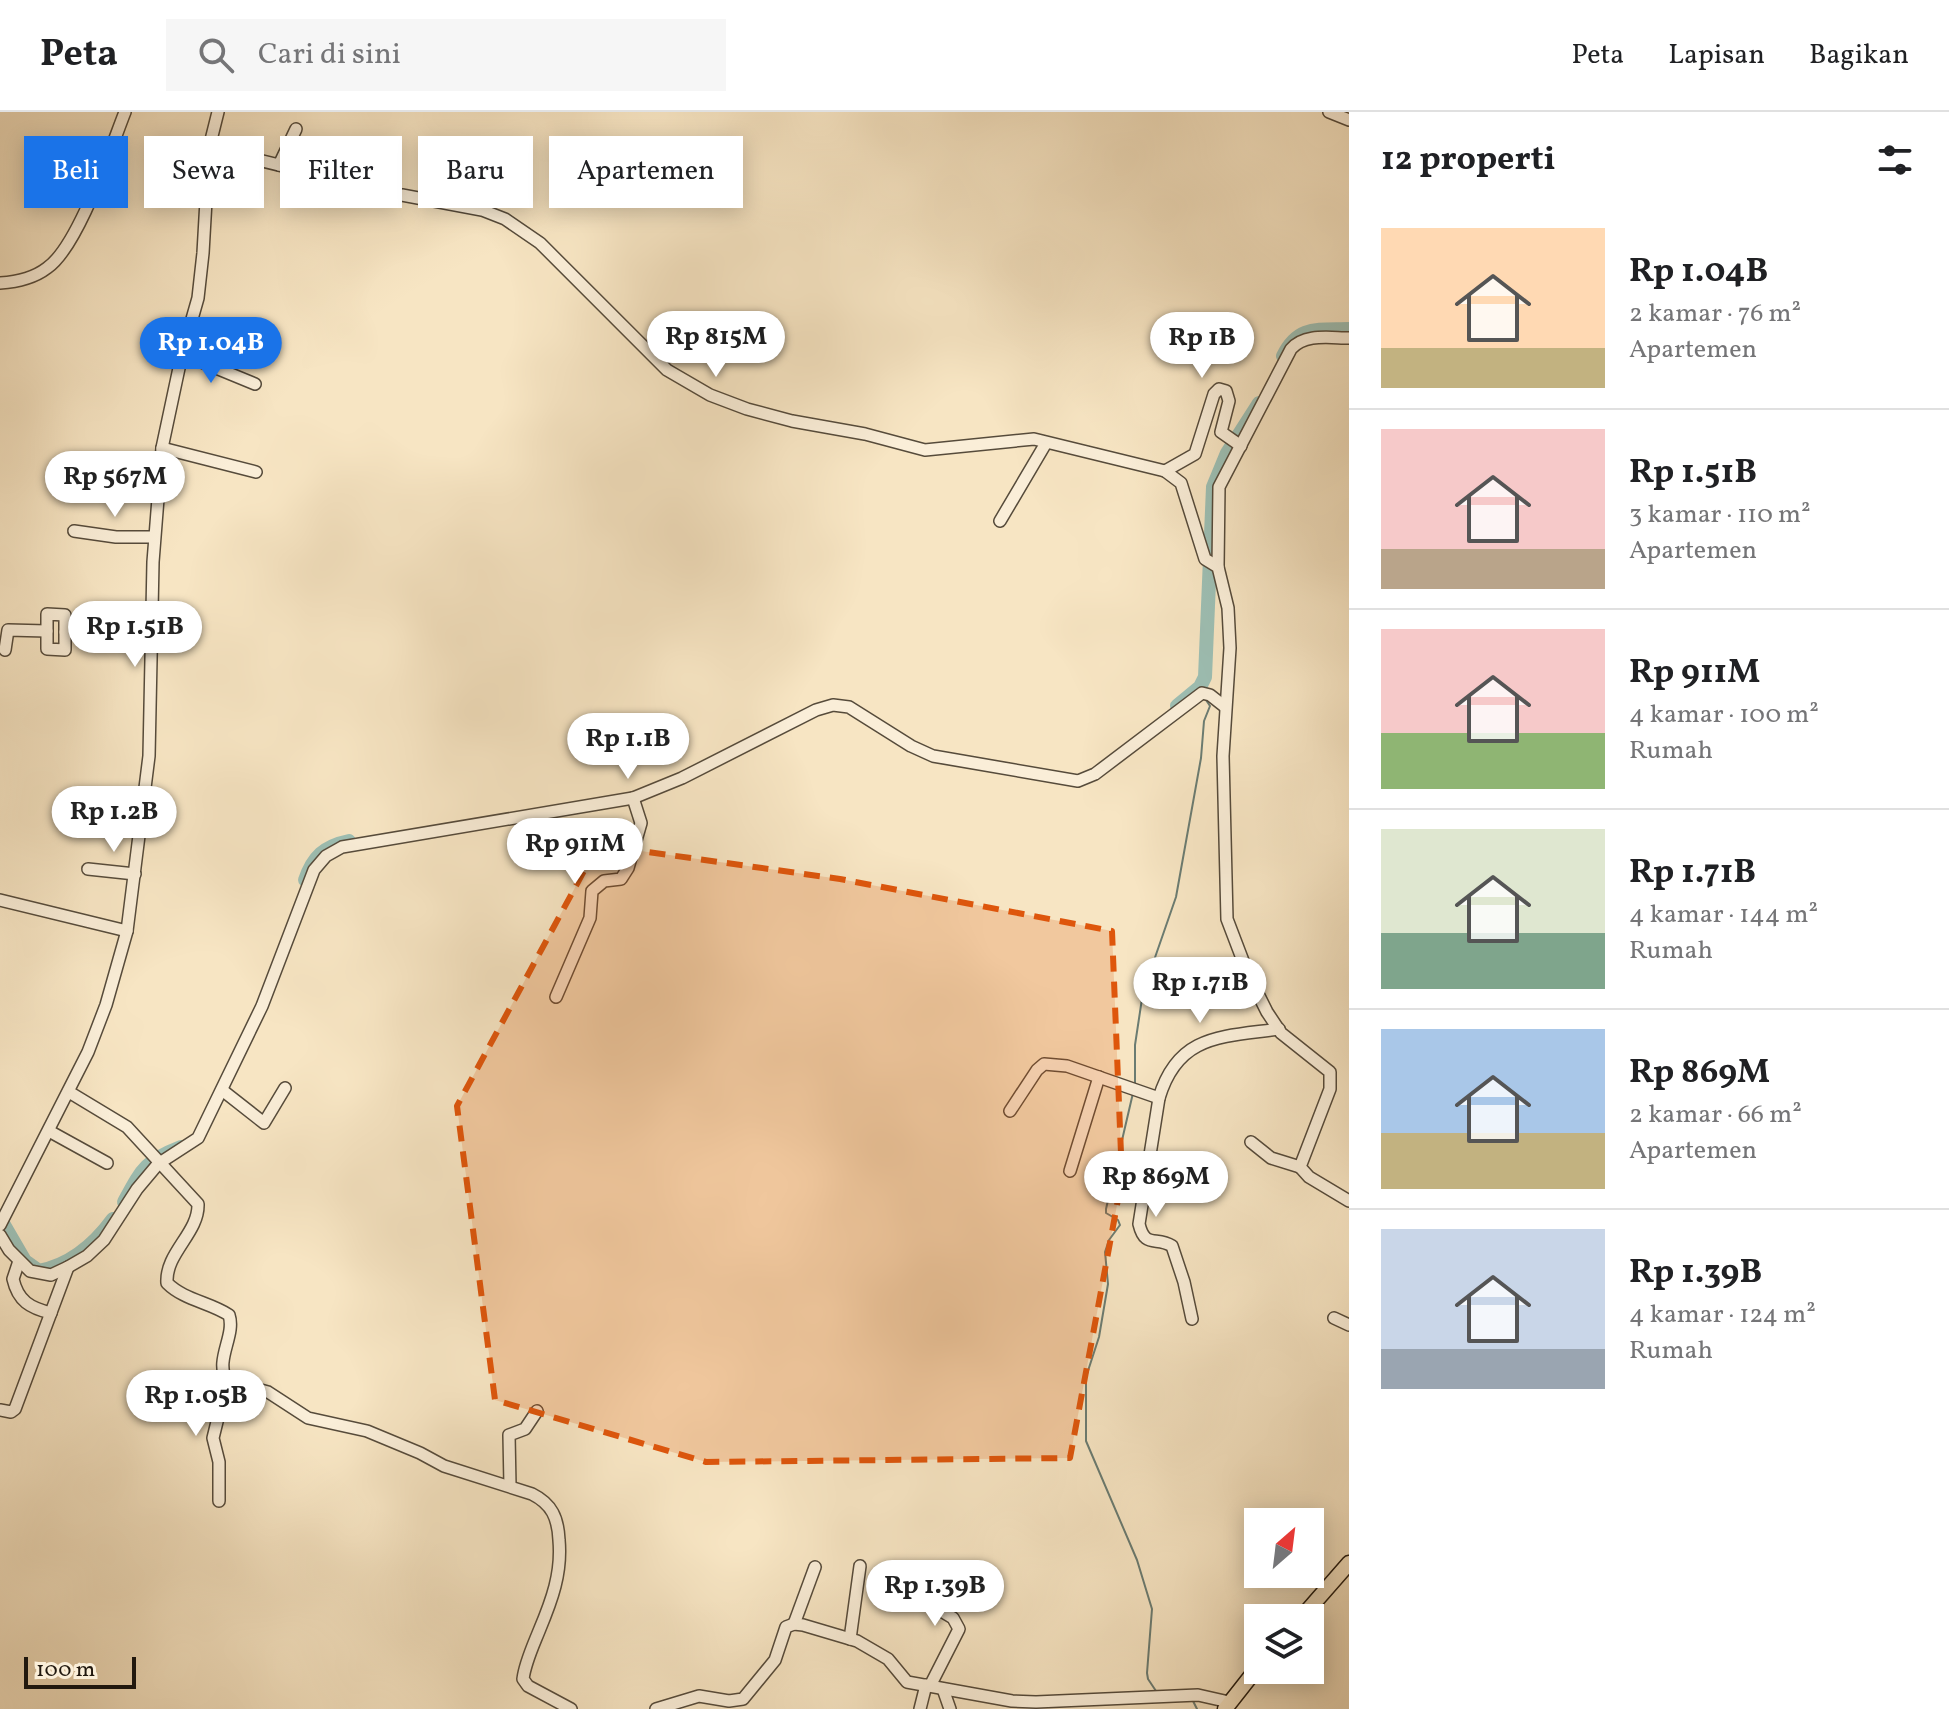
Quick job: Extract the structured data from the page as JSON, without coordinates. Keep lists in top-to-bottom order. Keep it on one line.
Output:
{"scale_bar":"100 m","north":"top right","page":{"header":"Peta","search":"Cari di sini","nav":["Peta","Lapisan","Bagikan"],"heading":"12 properti","chip":["Beli","Sewa","Filter","Baru","Apartemen"],"list":[{"name":"Rp 1.04B","note":"2 kamar · 76 m² · Apartemen"},{"name":"Rp 1.51B","note":"3 kamar · 110 m² · Apartemen"},{"name":"Rp 911M","note":"4 kamar · 100 m² · Rumah"},{"name":"Rp 1.71B","note":"4 kamar · 144 m² · Rumah"},{"name":"Rp 869M","note":"2 kamar · 66 m² · Apartemen"},{"name":"Rp 1.39B","note":"4 kamar · 124 m² · Rumah"}],"price":["Rp 815M","Rp 1B","Rp 1.04B","Rp 567M","Rp 1.51B","Rp 1.1B","Rp 1.2B","Rp 911M","Rp 1.71B","Rp 869M","Rp 1.05B","Rp 1.39B"],"scale":"100 m"}}
